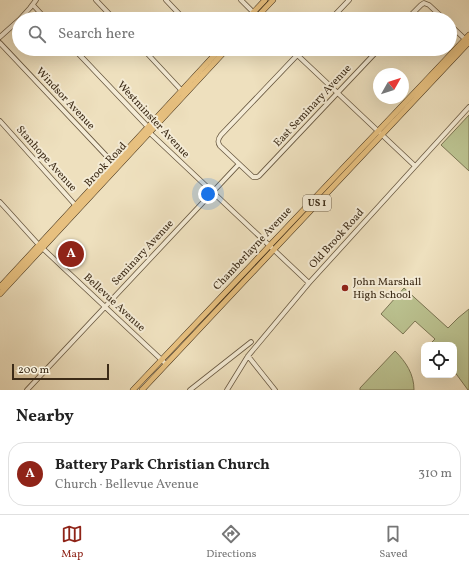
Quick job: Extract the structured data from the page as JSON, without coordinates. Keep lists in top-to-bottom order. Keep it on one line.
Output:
{"streets":{"main road":["Brook Road","US 1","Chamberlayne Avenue"],"street":["Windsor Avenue","East Seminary Avenue","Westminster Avenue","Stanhope Avenue","Old Brook Road","Seminary Avenue","Bellevue Avenue"]},"crossings":[["Windsor Avenue","Brook Road"],["East Seminary Avenue","Seminary Avenue"],["Westminster Avenue","Brook Road"],["Westminster Avenue","US 1"],["Westminster Avenue","Old Brook Road"],["Westminster Avenue","Chamberlayne Avenue"],["Westminster Avenue","Seminary Avenue"],["Stanhope Avenue","Brook Road"],["Brook Road","Bellevue Avenue"],["US 1","Chamberlayne Avenue"],["US 1","Bellevue Avenue"],["Chamberlayne Avenue","Bellevue Avenue"],["Seminary Avenue","Bellevue Avenue"]],"places":["John Marshall High School"],"scale_bar":"200 m","north":"top right","page":{"search":"Search here","pins":"A","scale":"200 m","heading":"Nearby","list":[{"mark":"A","name":"Battery Park Christian Church","note":"Church · Bellevue Avenue","value":"310 m"}],"nav":["Map","Directions","Saved"]}}
